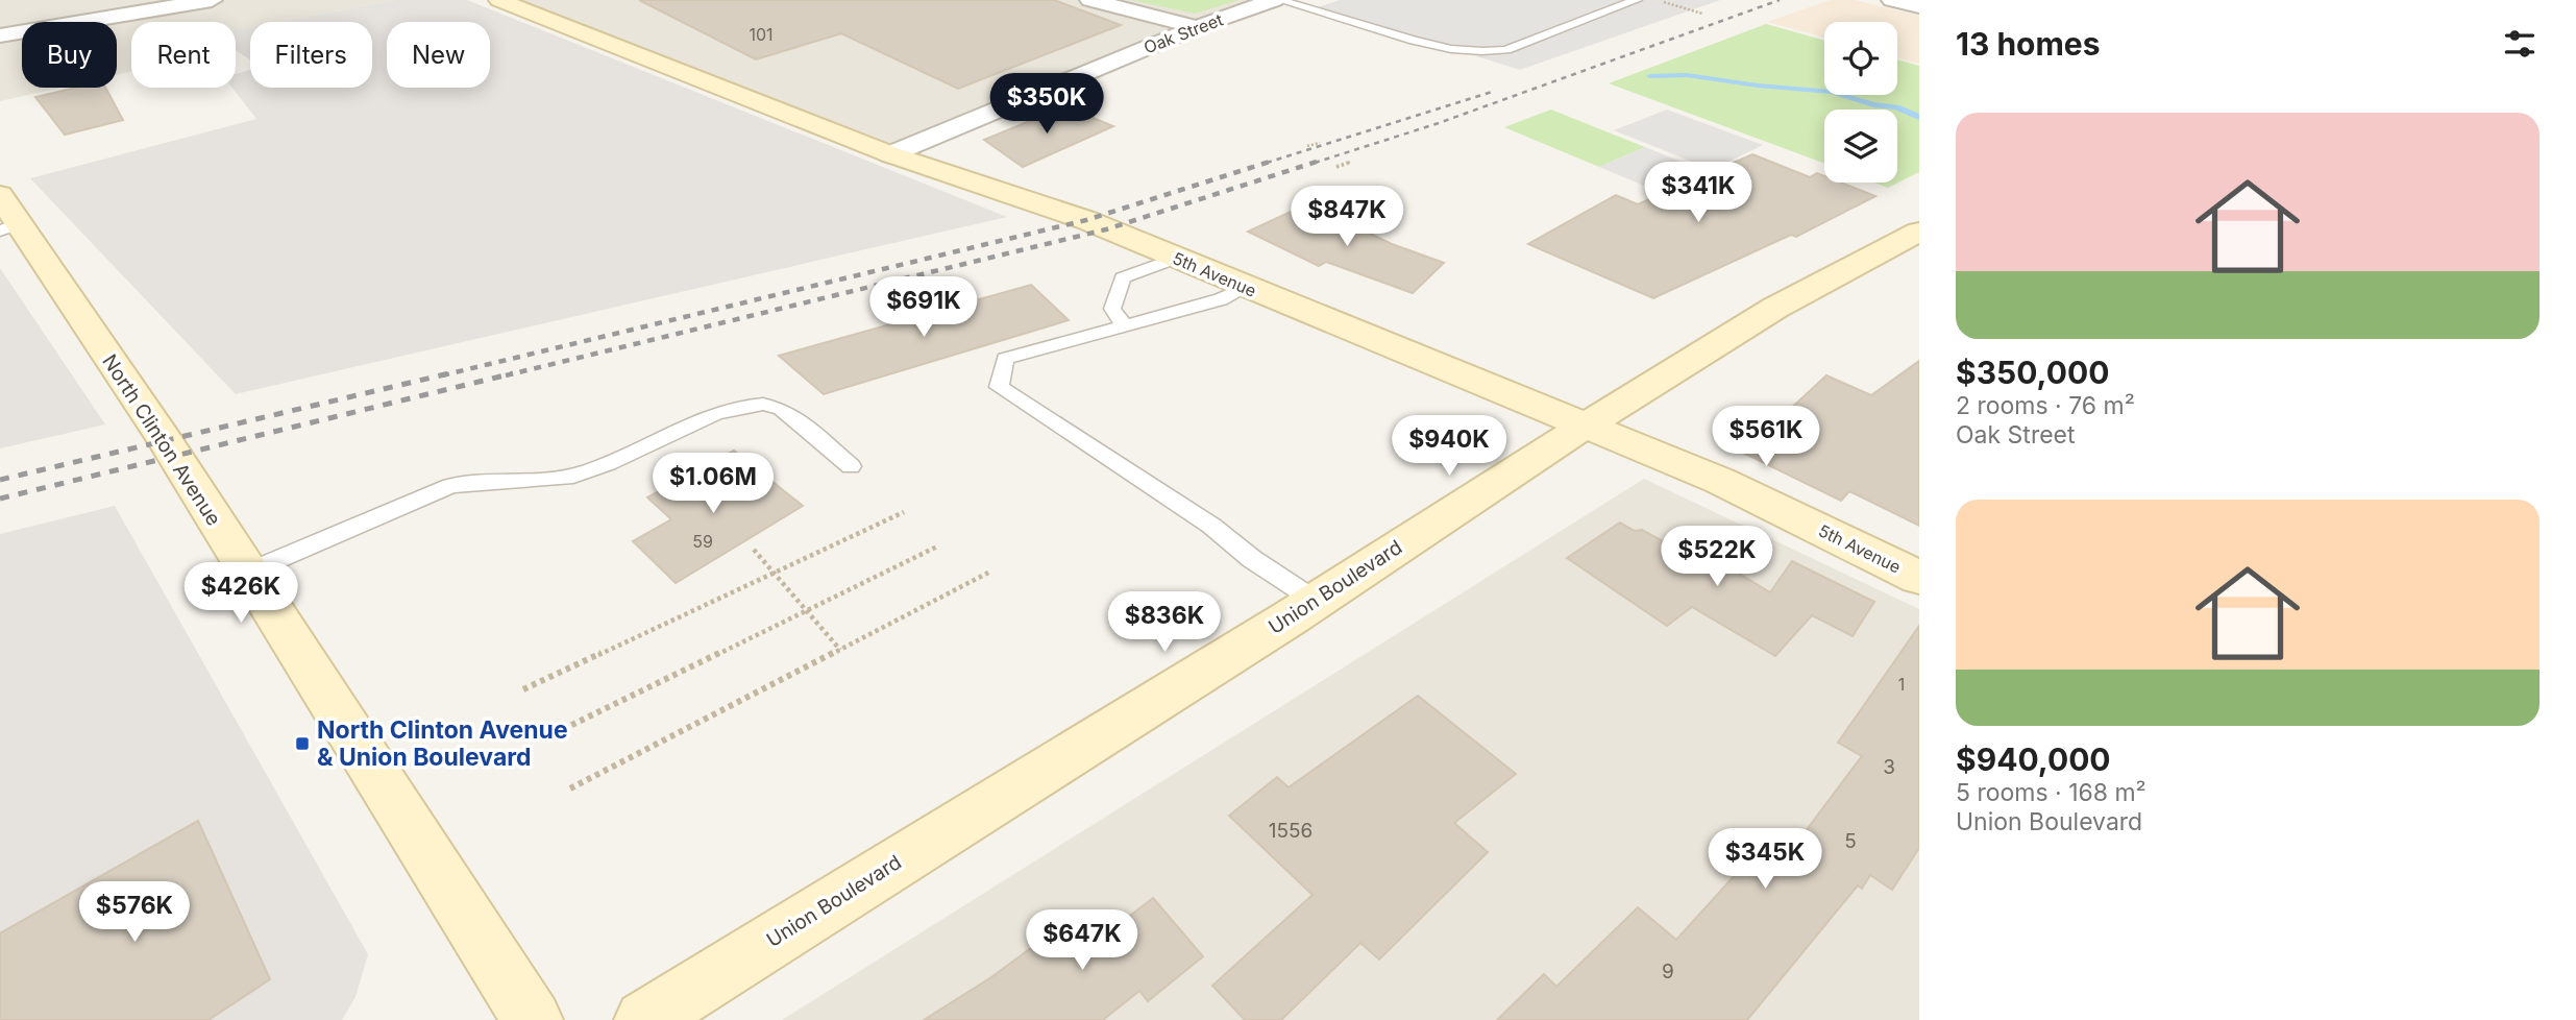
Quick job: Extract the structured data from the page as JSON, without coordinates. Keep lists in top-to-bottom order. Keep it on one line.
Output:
{"streets":{"main road":["5th Avenue","North Clinton Avenue","Union Boulevard"],"street":["Oak Street"]},"crossings":[["Oak Street","5th Avenue"],["5th Avenue","Union Boulevard"]],"places":{"transit":["North Clinton Avenue & Union Boulevard"]},"house_numbers":["101","59","1","3","1556","5","9"],"page":{"heading":"13 homes","chip":["Buy","Rent","Filters","New"],"price":["$350K","$341K","$847K","$691K","$561K","$940K","$1.06M","$522K","$426K","$836K","$345K","$576K","$647K"],"list":[{"name":"$350,000","note":"2 rooms · 76 m² · Oak Street"},{"name":"$940,000","note":"5 rooms · 168 m² · Union Boulevard"}]}}
